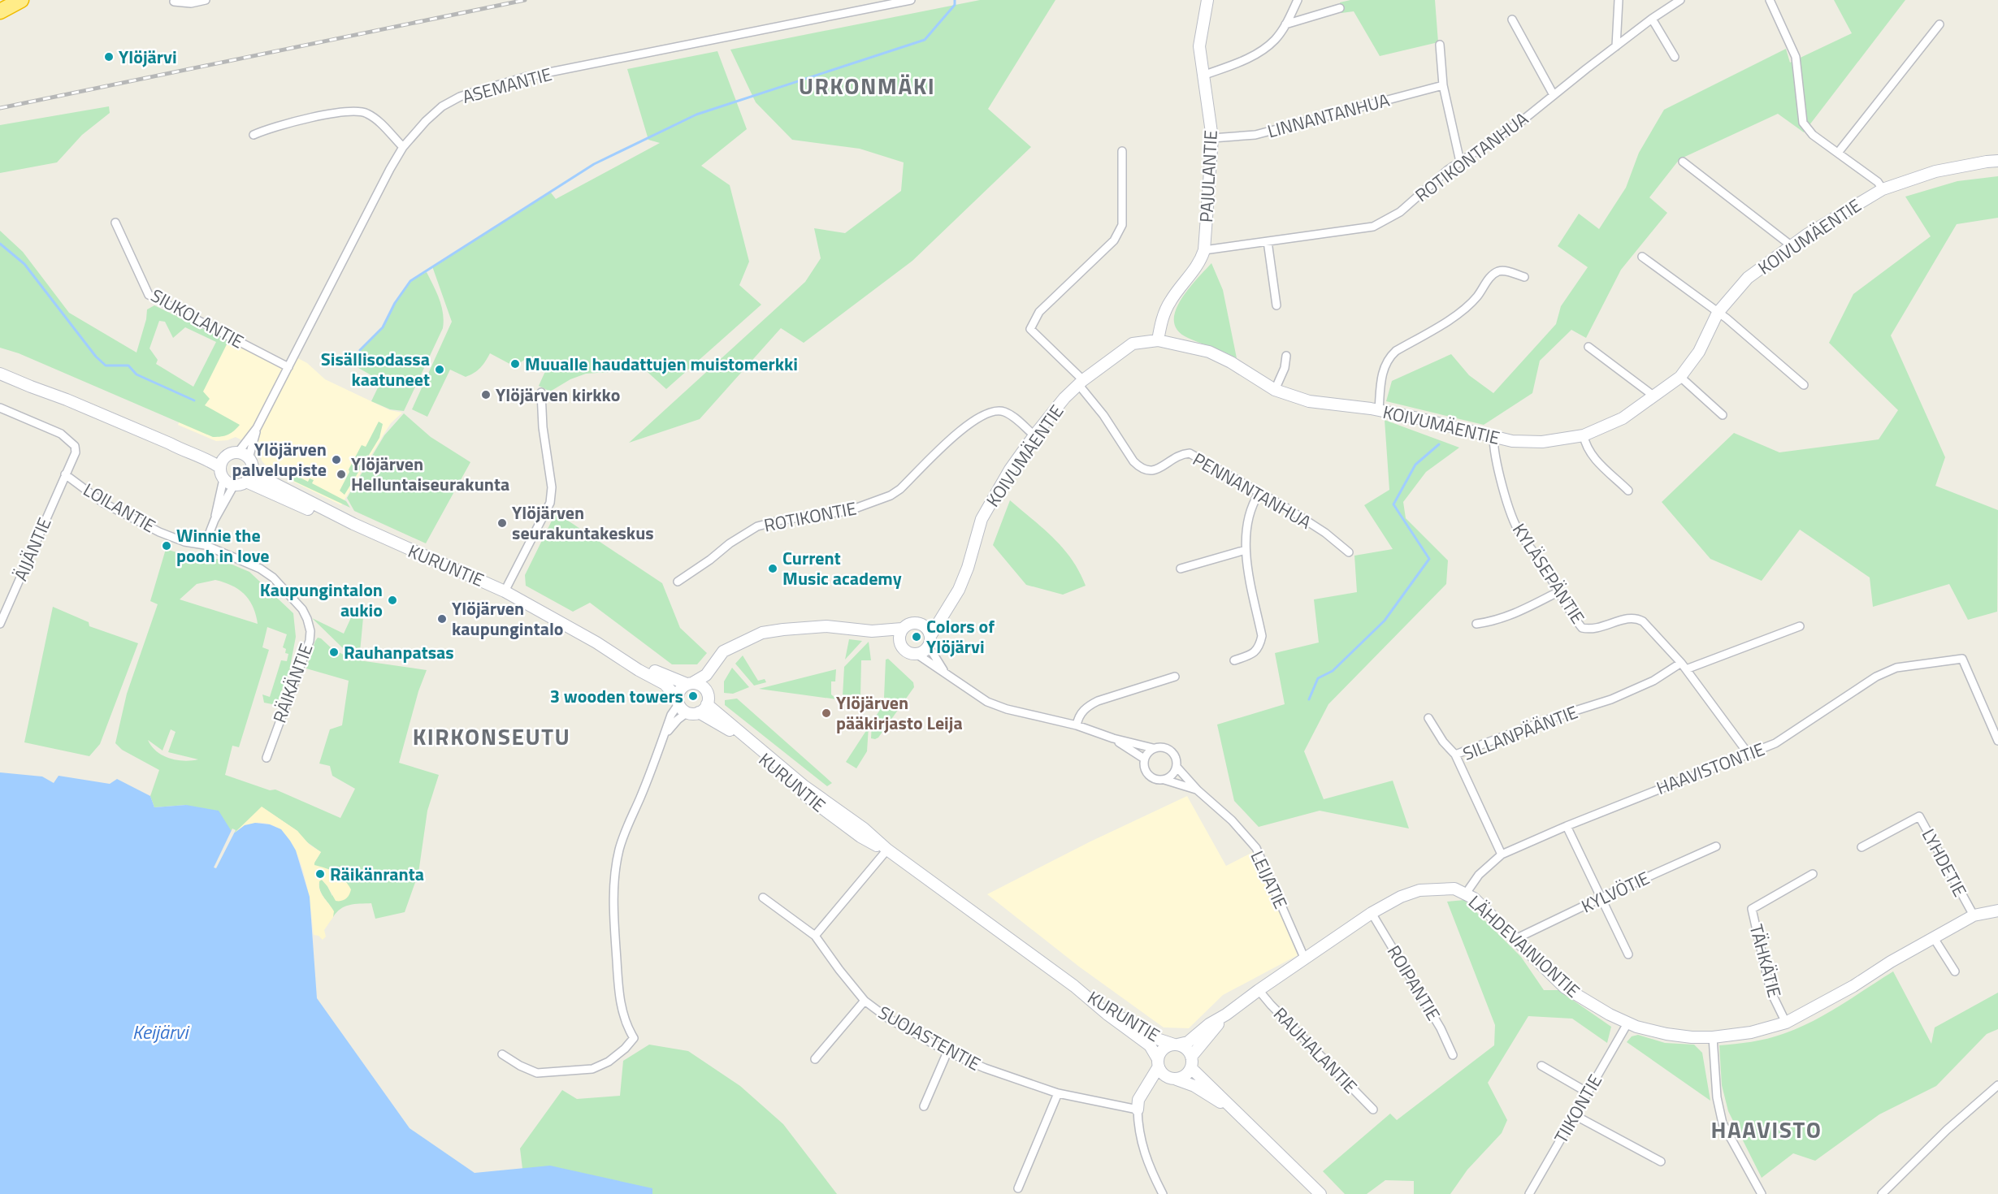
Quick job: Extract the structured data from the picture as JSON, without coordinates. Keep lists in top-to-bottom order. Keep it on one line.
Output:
{"streets":{"street":["ASEMANTIE","LINNANTANHUA","ROTIKONTANHUA","PAJULANTIE","KOIVUMÄENTIE","SIUKOLANTIE","PENNANTANHUA","LOILANTIE","ROTIKONTIE","ÄIJÄNTIE","KURUNTIE","KYLÄSEPÄNTIE","RÄIKÄNTIE","SILLANPÄÄNTIE","HAAVISTONTIE","LYHDETIE","LEIJATIE","KYLVÖTIE","LÄHDEVAINIONTIE","TÄHKÄTIE","ROIPANTIE","SUOJASTENTIE","RAUHALANTIE","TIIKONTIE"]},"crossings":[["ASEMANTIE","SIUKOLANTIE"],["ASEMANTIE","KURUNTIE"],["LINNANTANHUA","PAJULANTIE"],["ROTIKONTANHUA","PAJULANTIE"],["PAJULANTIE","KOIVUMÄENTIE"],["KOIVUMÄENTIE","PENNANTANHUA"],["KOIVUMÄENTIE","ROTIKONTIE"],["KOIVUMÄENTIE","KYLÄSEPÄNTIE"],["KOIVUMÄENTIE","LEIJATIE"],["LOILANTIE","ÄIJÄNTIE"],["LOILANTIE","RÄIKÄNTIE"],["KURUNTIE","LÄHDEVAINIONTIE"],["KYLÄSEPÄNTIE","SILLANPÄÄNTIE"],["KYLÄSEPÄNTIE","HAAVISTONTIE"],["SILLANPÄÄNTIE","HAAVISTONTIE"],["HAAVISTONTIE","LÄHDEVAINIONTIE"],["LYHDETIE","LÄHDEVAINIONTIE"],["LEIJATIE","LÄHDEVAINIONTIE"],["KYLVÖTIE","LÄHDEVAINIONTIE"],["LÄHDEVAINIONTIE","TÄHKÄTIE"],["LÄHDEVAINIONTIE","ROIPANTIE"],["LÄHDEVAINIONTIE","RAUHALANTIE"],["LÄHDEVAINIONTIE","TIIKONTIE"]],"districts":["URKONMÄKI","KIRKONSEUTU","HAAVISTO"],"water":["Keijärvi"],"places":["Ylöjärvi","Muualle haudattujen muistomerkki","Sisällisodassa kaatuneet","Ylöjärven kirkko","Ylöjärven palvelupiste","Ylöjärven Helluntaiseurakunta","Ylöjärven seurakuntakeskus","Winnie the pooh in love","Current Music academy","Kaupungintalon aukio","Ylöjärven kaupungintalo","Colors of Ylöjärvi","Rauhanpatsas","3 wooden towers","Ylöjärven pääkirjasto Leija","Räikänranta"]}
